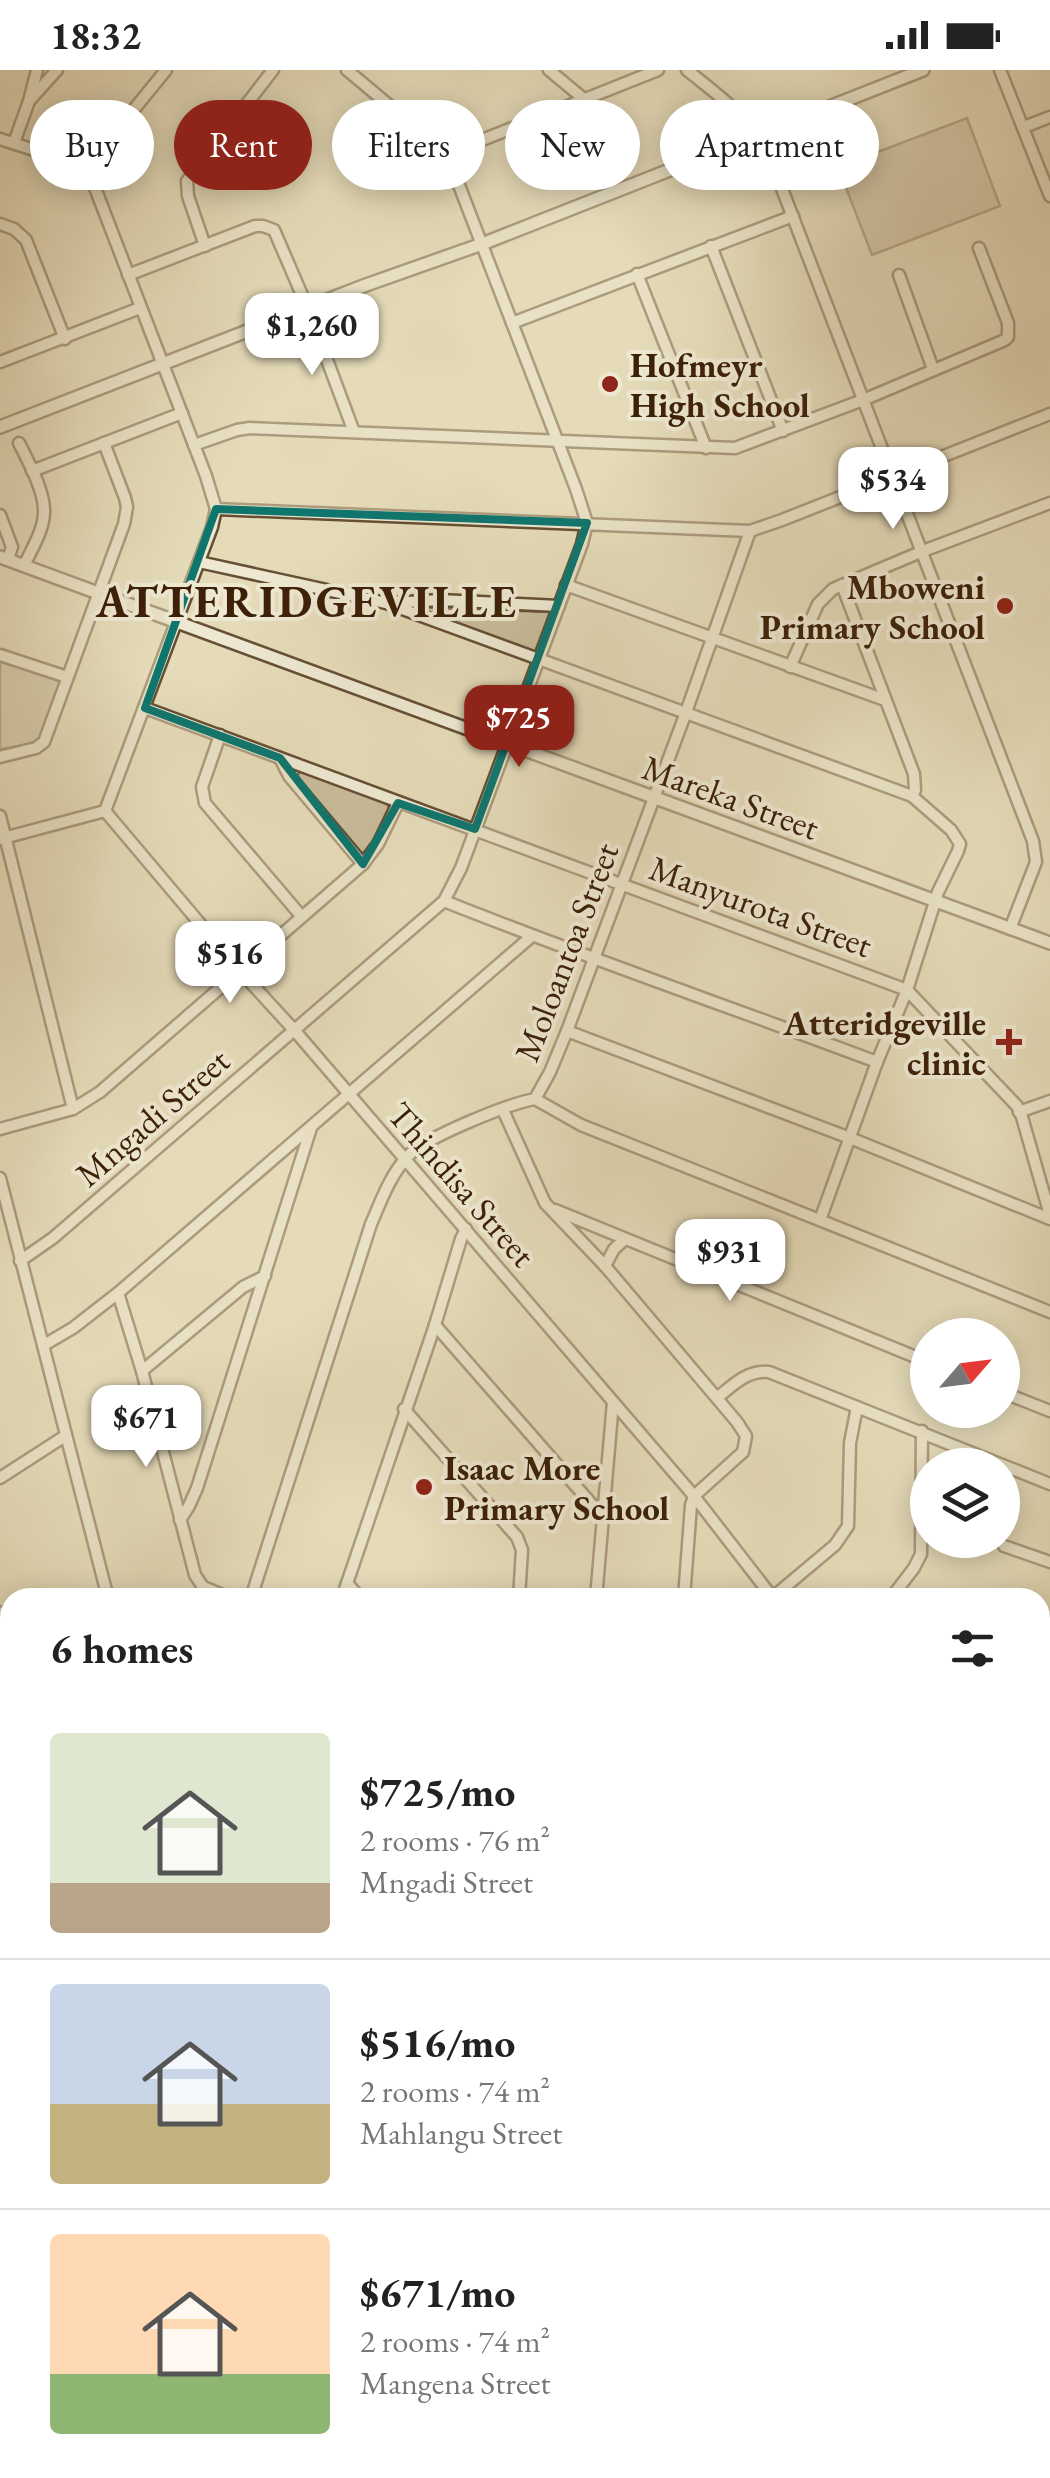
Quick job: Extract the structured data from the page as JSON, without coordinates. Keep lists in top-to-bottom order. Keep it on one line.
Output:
{"streets":{"street":["Mareka Street","Manyurota Street","Moloantoa Street","Mngadi Street","Thindisa Street"]},"crossings":[["Mareka Street","Moloantoa Street"],["Mareka Street","Mngadi Street"],["Manyurota Street","Moloantoa Street"],["Manyurota Street","Mngadi Street"],["Moloantoa Street","Thindisa Street"],["Mngadi Street","Thindisa Street"]],"districts":["ATTERIDGEVILLE"],"places":{"other":["Hofmeyr High School","Mboweni Primary School","Isaac More Primary School"],"health":["Atteridgeville clinic"]},"north":"top right","page":{"status":"18:32","chip":["Buy","Rent","Filters","New","Apartment"],"price":["$1,260","$534","$725","$516","$931","$671"],"heading":"6 homes","list":[{"name":"$725/mo","note":"2 rooms · 76 m² · Mngadi Street"},{"name":"$516/mo","note":"2 rooms · 74 m² · Mahlangu Street"},{"name":"$671/mo","note":"2 rooms · 74 m² · Mangena Street"}]}}
